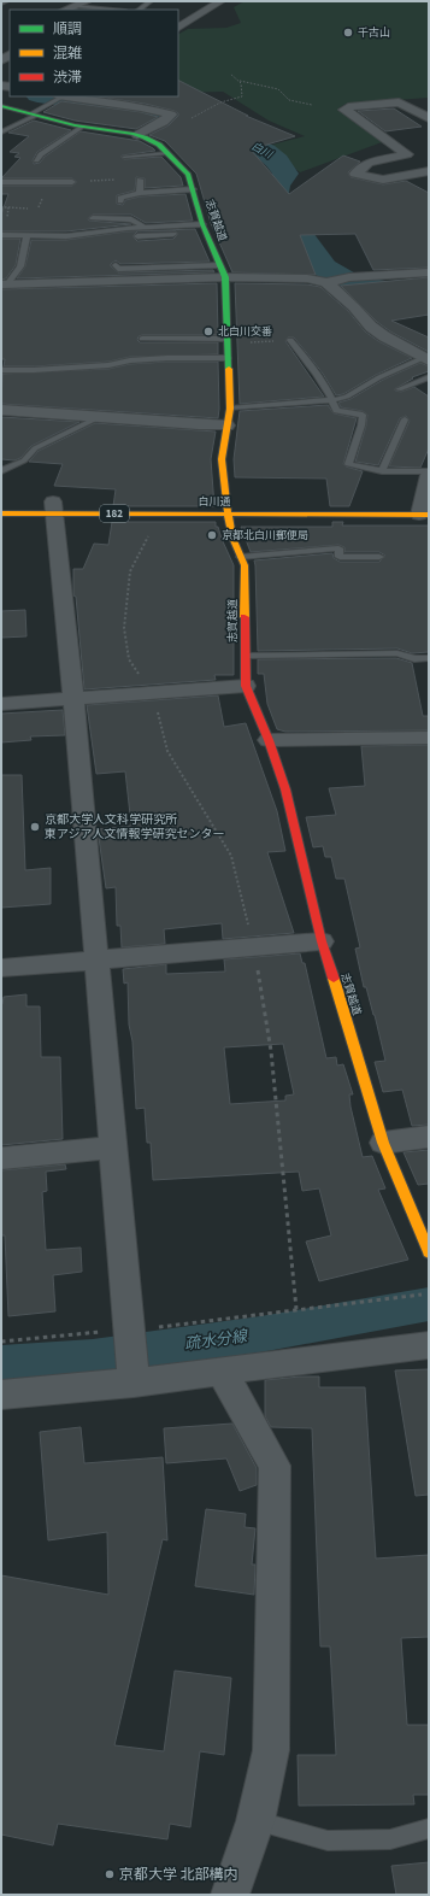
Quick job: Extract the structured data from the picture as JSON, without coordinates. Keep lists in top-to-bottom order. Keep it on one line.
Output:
{"streets":{"street":["志賀越道","白川通","182"]},"crossings":[["志賀越道","白川通"]],"water":["白川","疏水分線"],"places":["千古山","北白川交番","京都北白川郵便局","京都大学人文科学研究所 東アジア人文情報学研究センター","京都大学 北部構内"],"legend":["順調","混雑","渋滞"]}
